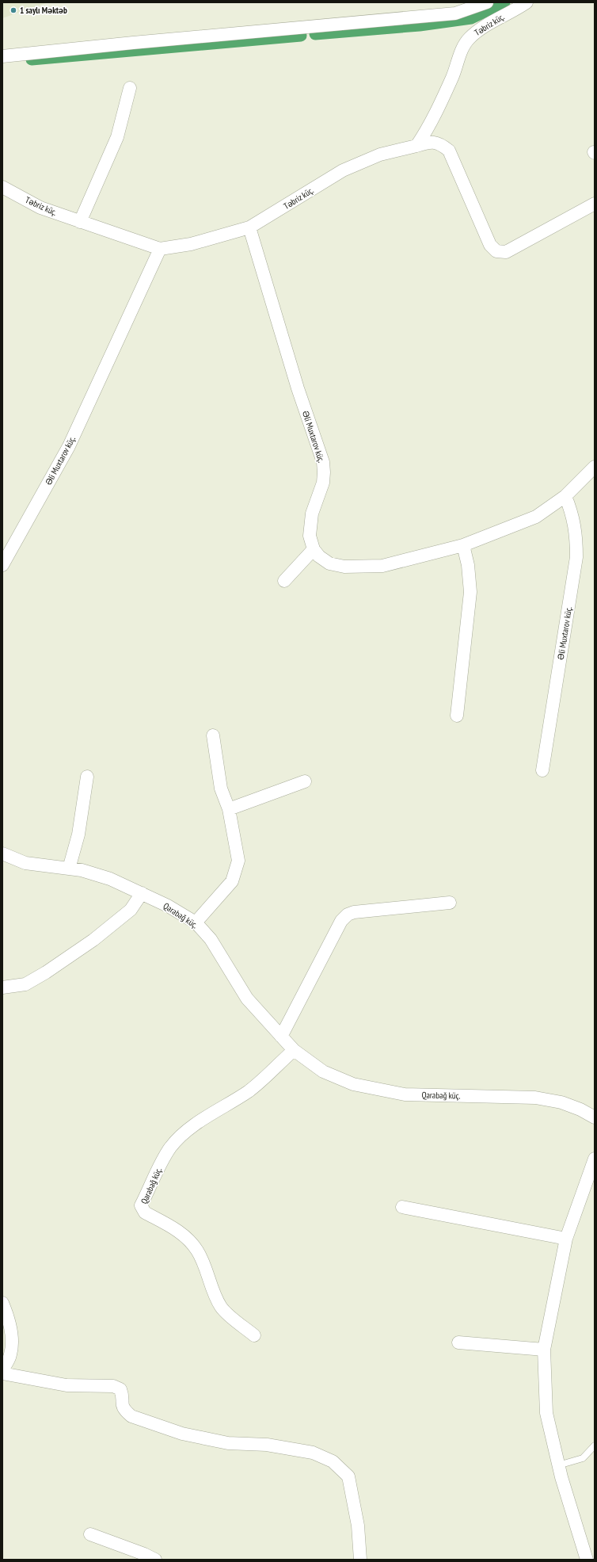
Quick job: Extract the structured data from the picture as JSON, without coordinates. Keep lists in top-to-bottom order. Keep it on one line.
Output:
{"streets":{"street":["Təbriz küç.","Əli Muxtarov küç.","Qarabağ küç."]},"crossings":[["Təbriz küç.","Əli Muxtarov küç."]],"places":["1 saylı Məktəb"]}
